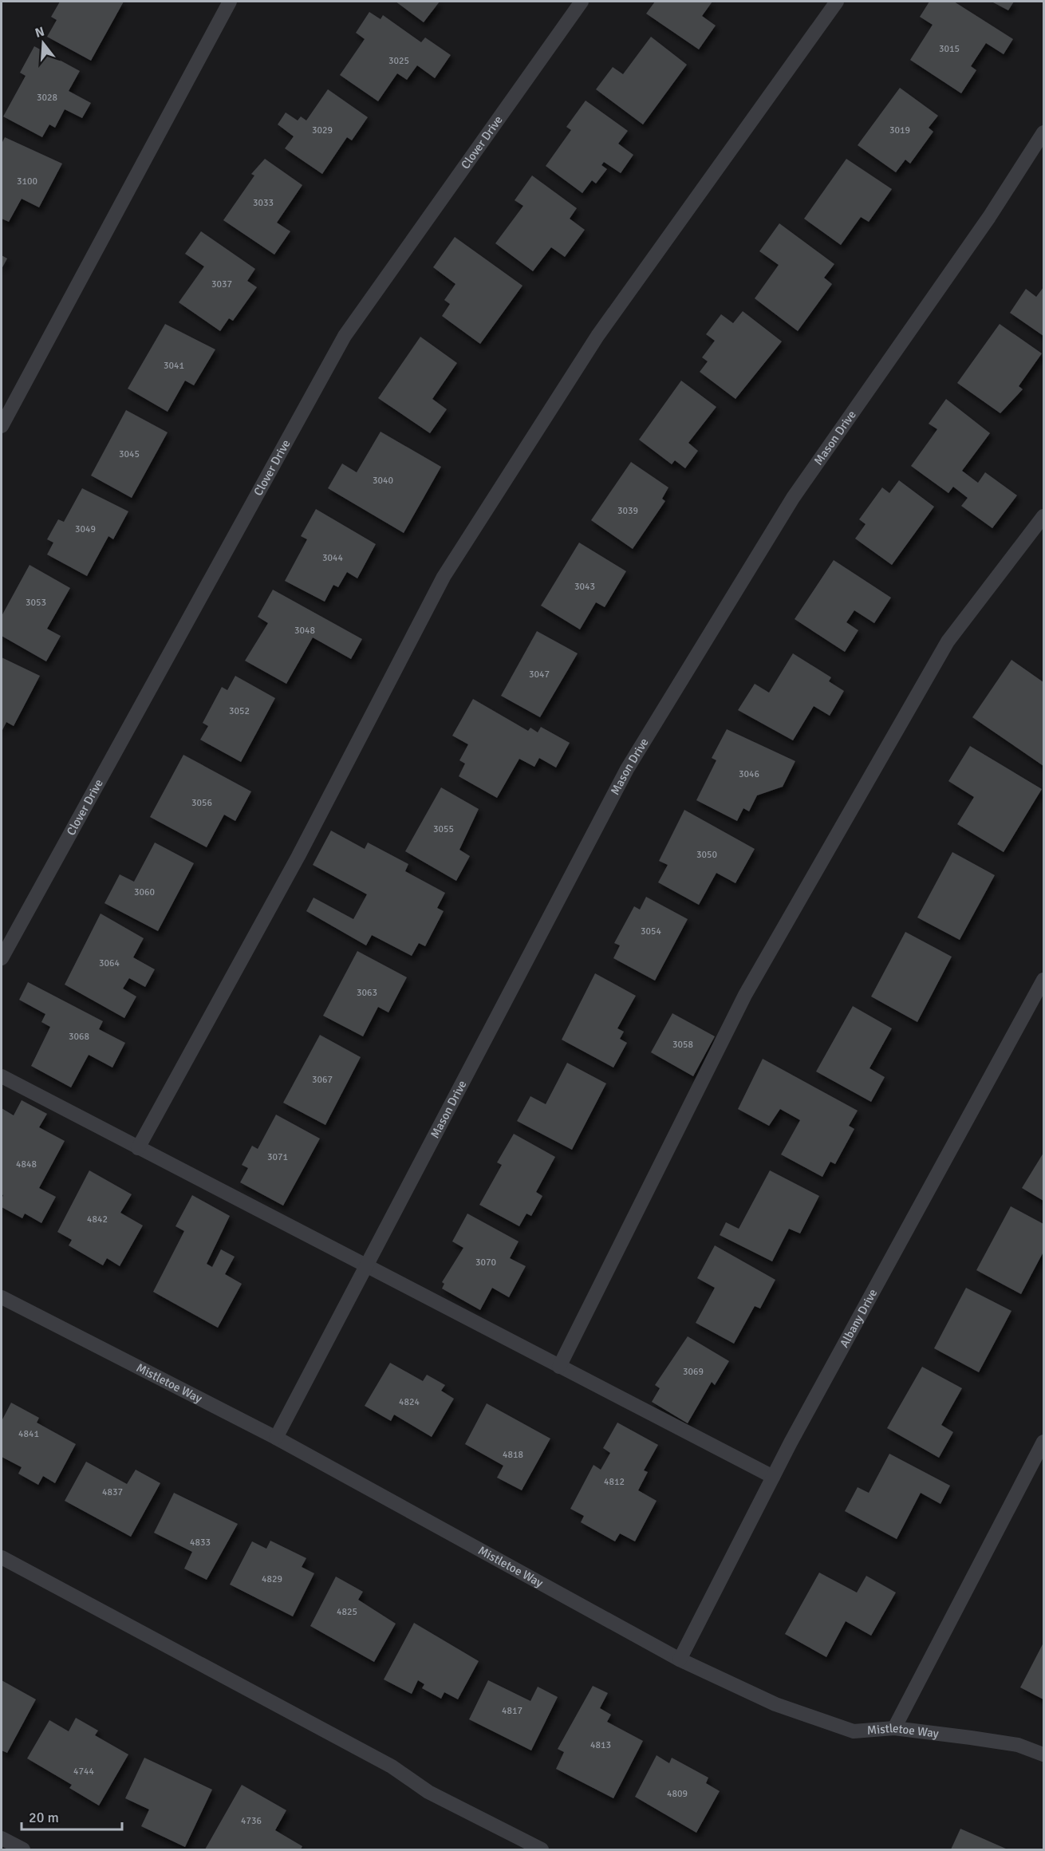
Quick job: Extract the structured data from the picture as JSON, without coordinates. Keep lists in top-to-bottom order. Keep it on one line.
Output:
{"streets":{"street":["Clover Drive","Mason Drive","Albany Drive","Mistletoe Way"]},"crossings":[["Mason Drive","Mistletoe Way"],["Albany Drive","Mistletoe Way"]],"house_numbers":["3015","3025","3028","3029","3019","3100","3033","3037","3041","3045","3040","3039","3049","3044","3043","3053","3048","3047","3052","3046","3056","3055","3050","3060","3054","3064","3063","3068","3058","3067","3071","4848","4842","3070","3069","4824","4841","4818","4812","4837","4833","4829","4825","4817","4813","4744","4809","4736"],"scale_bar":"20 m","north":"top"}
